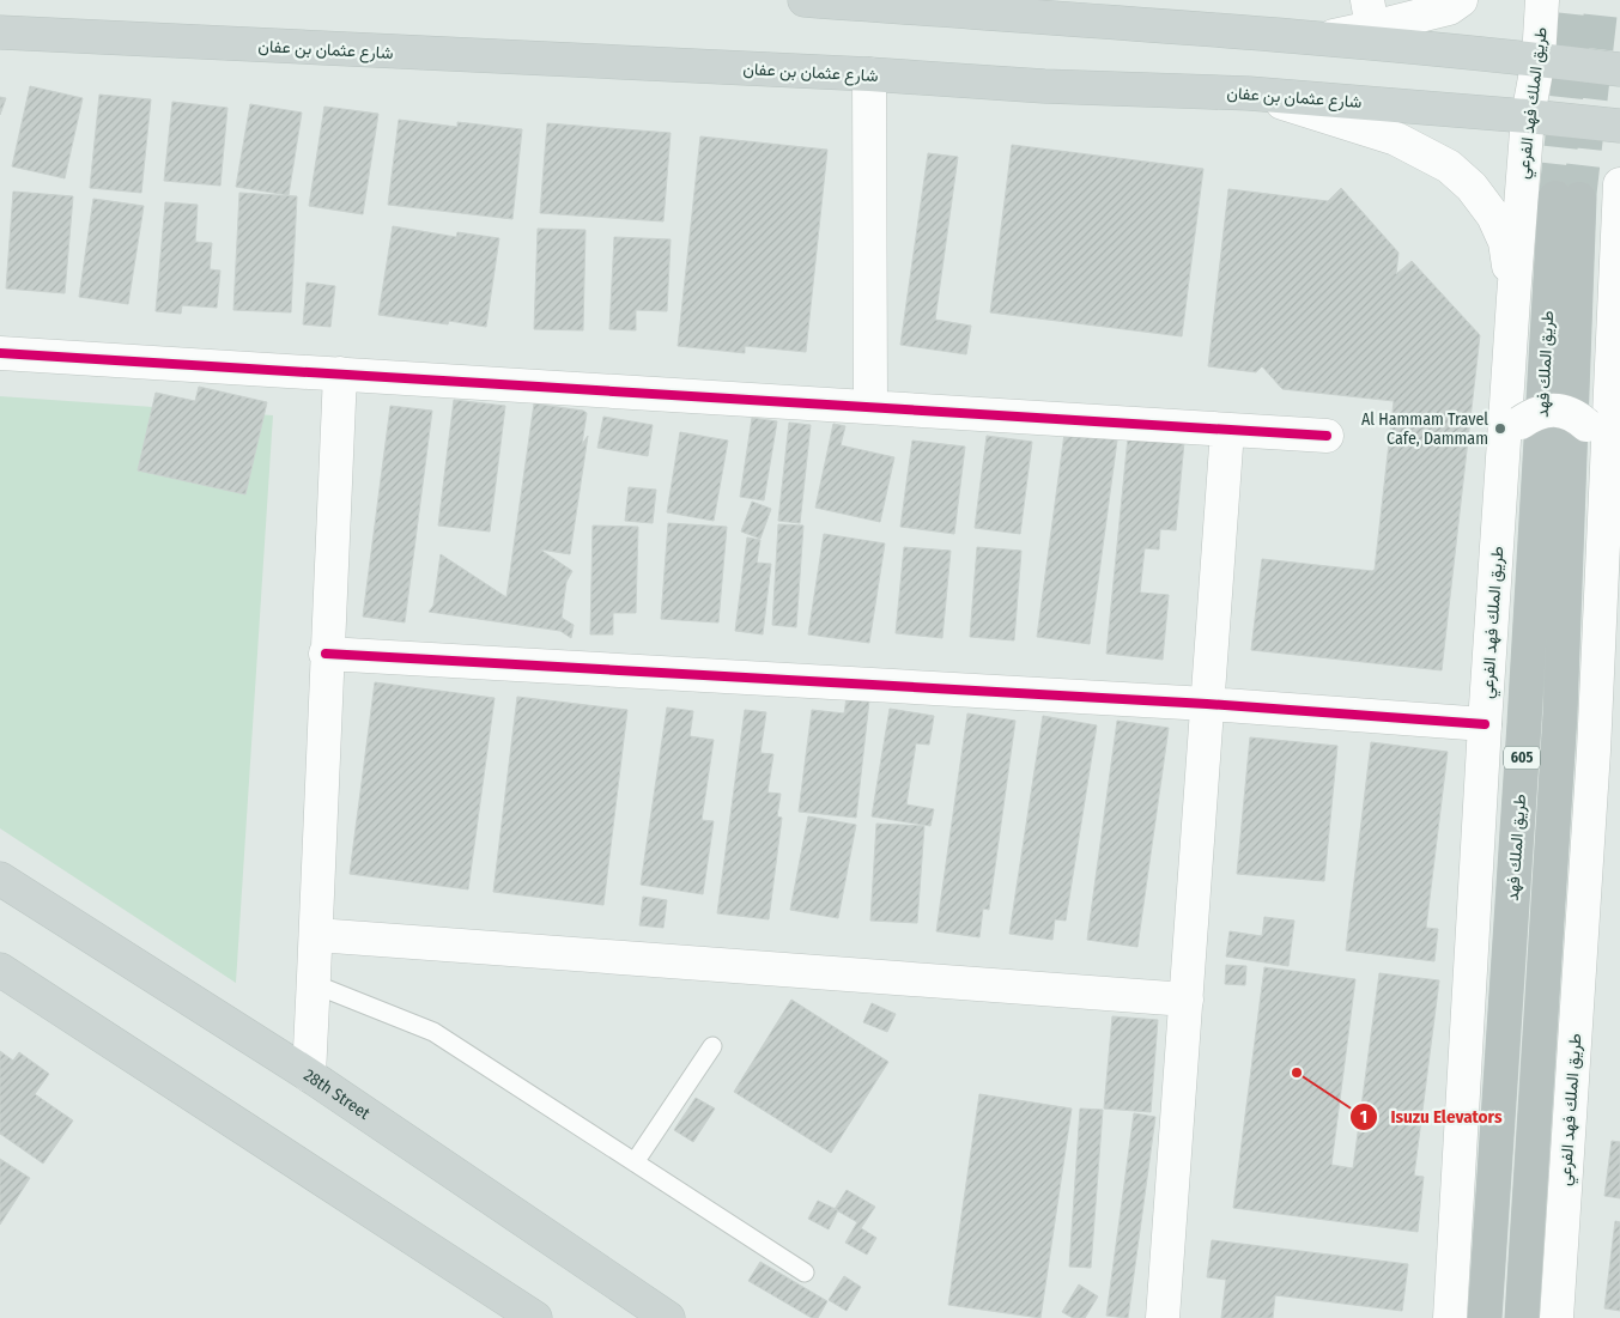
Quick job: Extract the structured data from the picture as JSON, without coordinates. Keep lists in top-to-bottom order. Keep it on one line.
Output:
{"streets":{"highway":["طريق الملك فهد","605"],"main road":["شارع عثمان بن عفان","28th Street"],"street":["طريق الملك فهد الفرعي"]},"crossings":[["شارع عثمان بن عفان","طريق الملك فهد الفرعي"]],"places":["Al Hammam Travel Cafe, Dammam","Isuzu Elevators"]}
